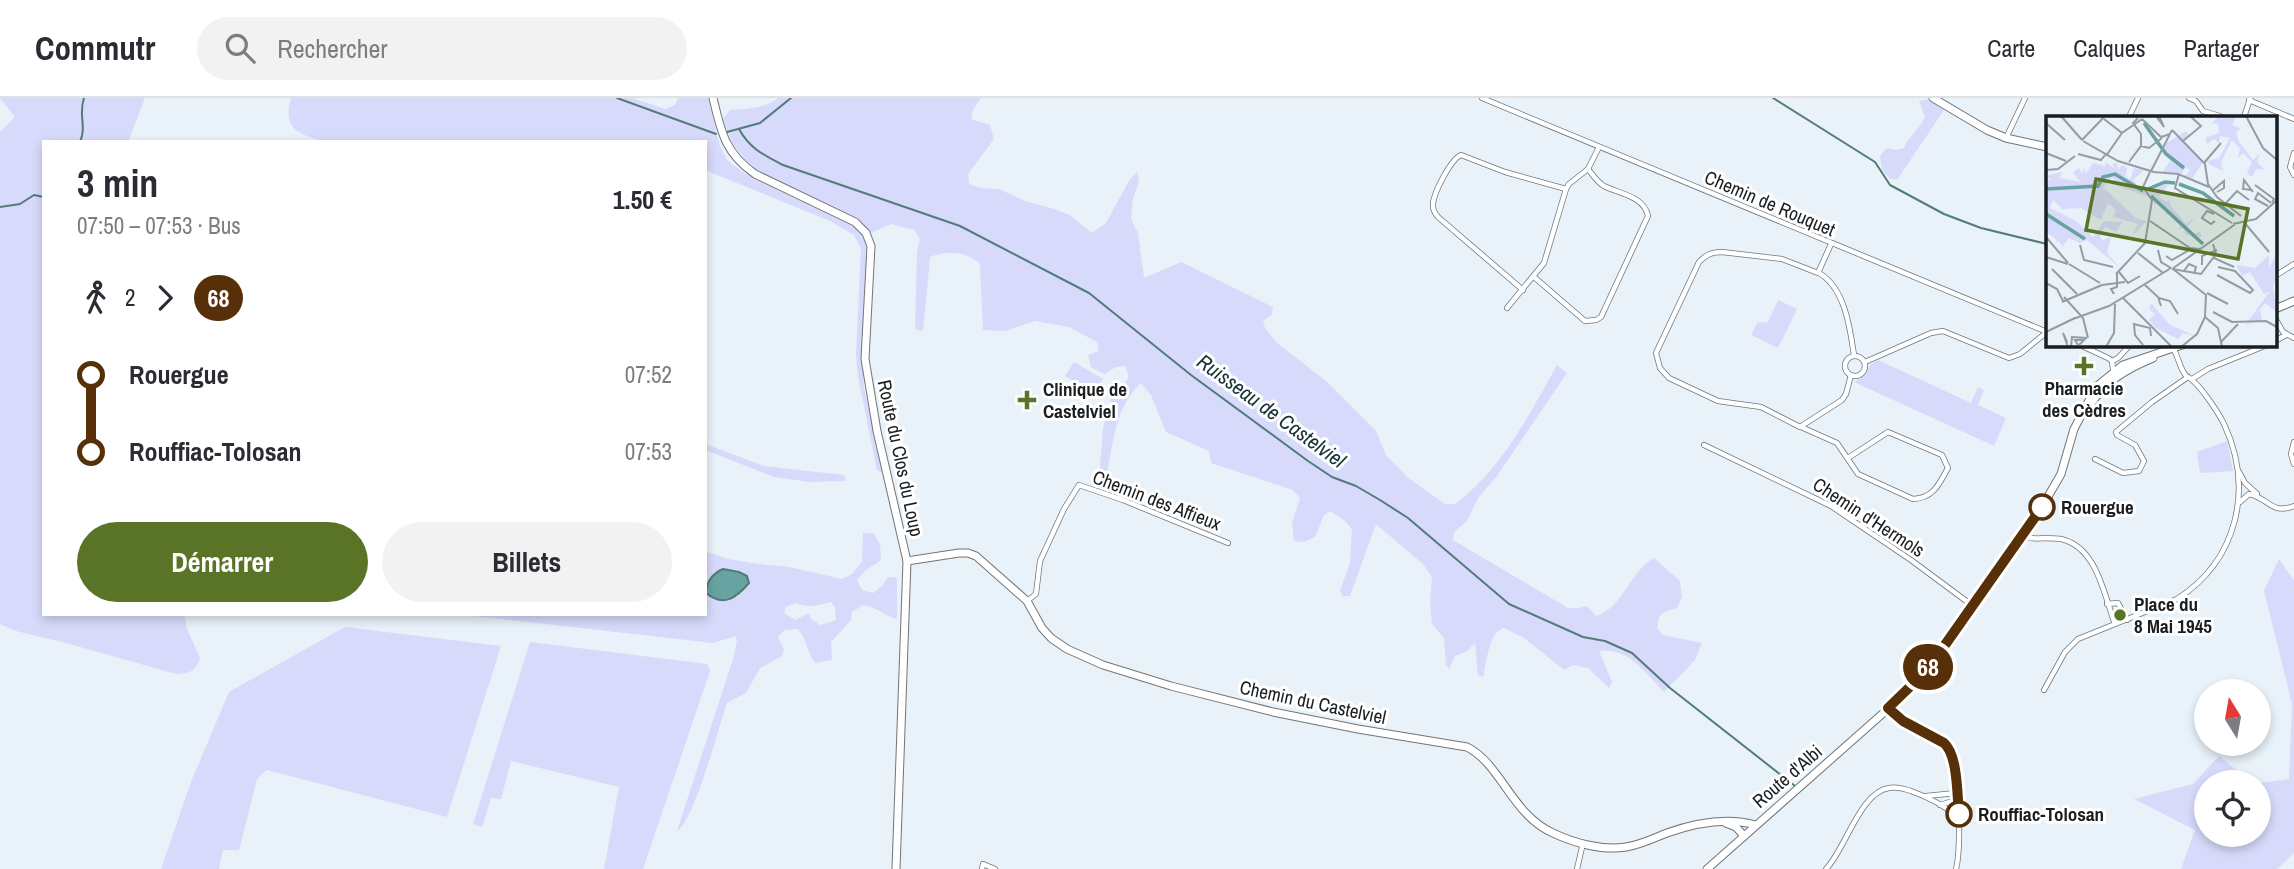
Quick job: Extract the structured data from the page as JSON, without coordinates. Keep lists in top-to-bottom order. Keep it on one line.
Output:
{"streets":{"street":["Chemin de Rouquet","Route du Clos du Loup","Chemin des Affieux","Chemin d'Hermols","Chemin du Castelviel","Route d'Albi"]},"crossings":[["Route du Clos du Loup","Chemin du Castelviel"],["Chemin des Affieux","Chemin du Castelviel"],["Chemin d'Hermols","Route d'Albi"],["Chemin du Castelviel","Route d'Albi"]],"water":["Ruisseau de Castelviel"],"places":{"health":["Pharmacie des Cèdres","Clinique de Castelviel"],"other":["Rouergue","Place du 8 Mai 1945","Rouffiac-Tolosan"]},"lines":["bus line 68"],"north":"top","page":{"header":"Commutr","search":"Rechercher","nav":["Carte","Calques","Partager"],"on_map":"68","heading":["3 min","07:50 – 07:53 · Bus","1.50 €"],"legs":["2","68"],"list":[{"name":"Rouergue","value":"07:52"},{"name":"Rouffiac-Tolosan","value":"07:53"}],"buttons":["Démarrer","Billets"]}}
